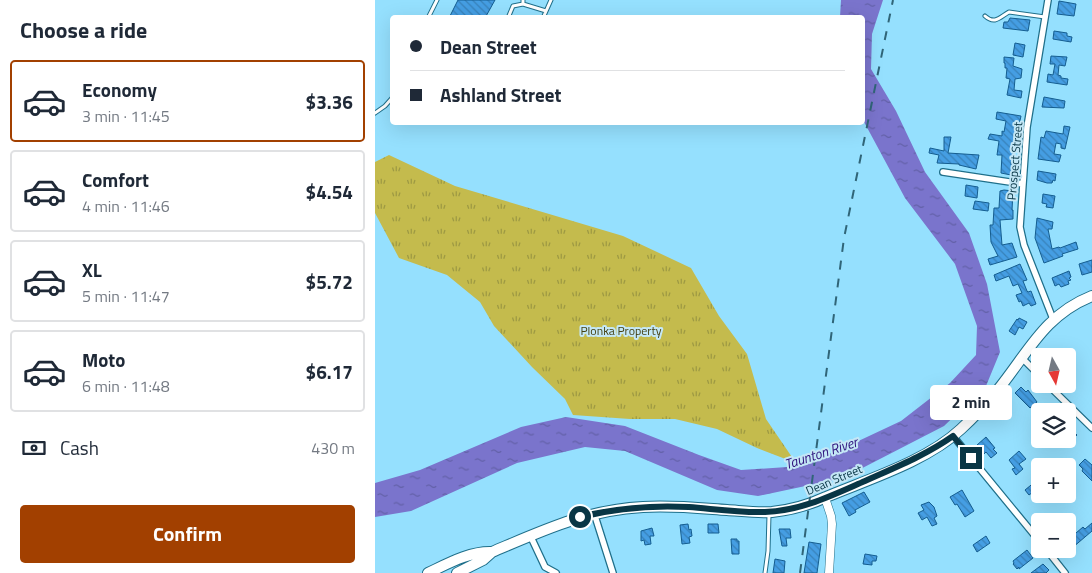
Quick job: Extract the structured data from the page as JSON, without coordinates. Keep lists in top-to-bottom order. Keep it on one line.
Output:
{"streets":{"highway":["Dean Street"],"street":["Prospect Street"]},"crossings":[["Prospect Street","Dean Street"]],"water":["Taunton River"],"parks":["Plonka Property"],"north":"bottom","page":{"heading":"Choose a ride","banner":["Dean Street","Ashland Street"],"list":[{"name":"Economy","note":"3 min · 11:45","value":"$3.36"},{"name":"Comfort","note":"4 min · 11:46","value":"$4.54"},{"name":"XL","note":"5 min · 11:47","value":"$5.72"},{"name":"Moto","note":"6 min · 11:48","value":"$6.17"}],"map_buttons":["+","−"],"bubble":"2 min","pay":["Cash","430 m"],"buttons":"Confirm"}}
